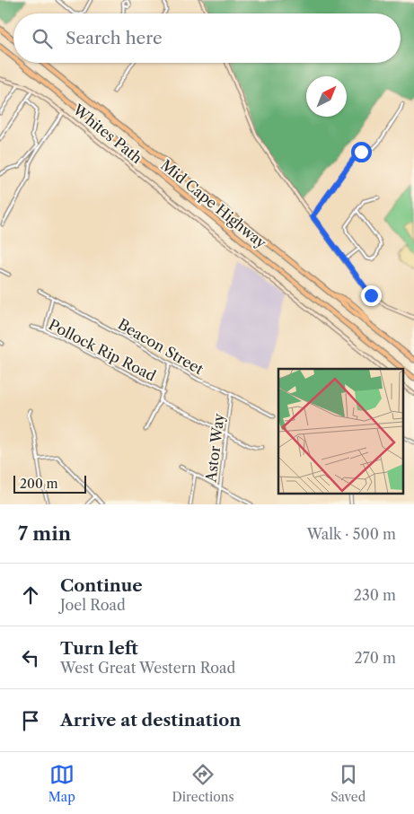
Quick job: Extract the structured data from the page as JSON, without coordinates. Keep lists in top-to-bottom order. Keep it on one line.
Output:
{"streets":{"highway":["Mid Cape Highway"],"street":["Whites Path","Beacon Street","Pollock Rip Road","Astor Way"]},"crossings":[["Beacon Street","Astor Way"]],"scale_bar":"200 m","north":"top right","page":{"search":"Search here","scale":"200 m","heading":["7 min","Walk · 500 m"],"list":[["Continue","Joel Road","230 m"],["Turn left","West Great Western Road","270 m"],"Arrive at destination"],"nav":["Map","Directions","Saved"]}}
